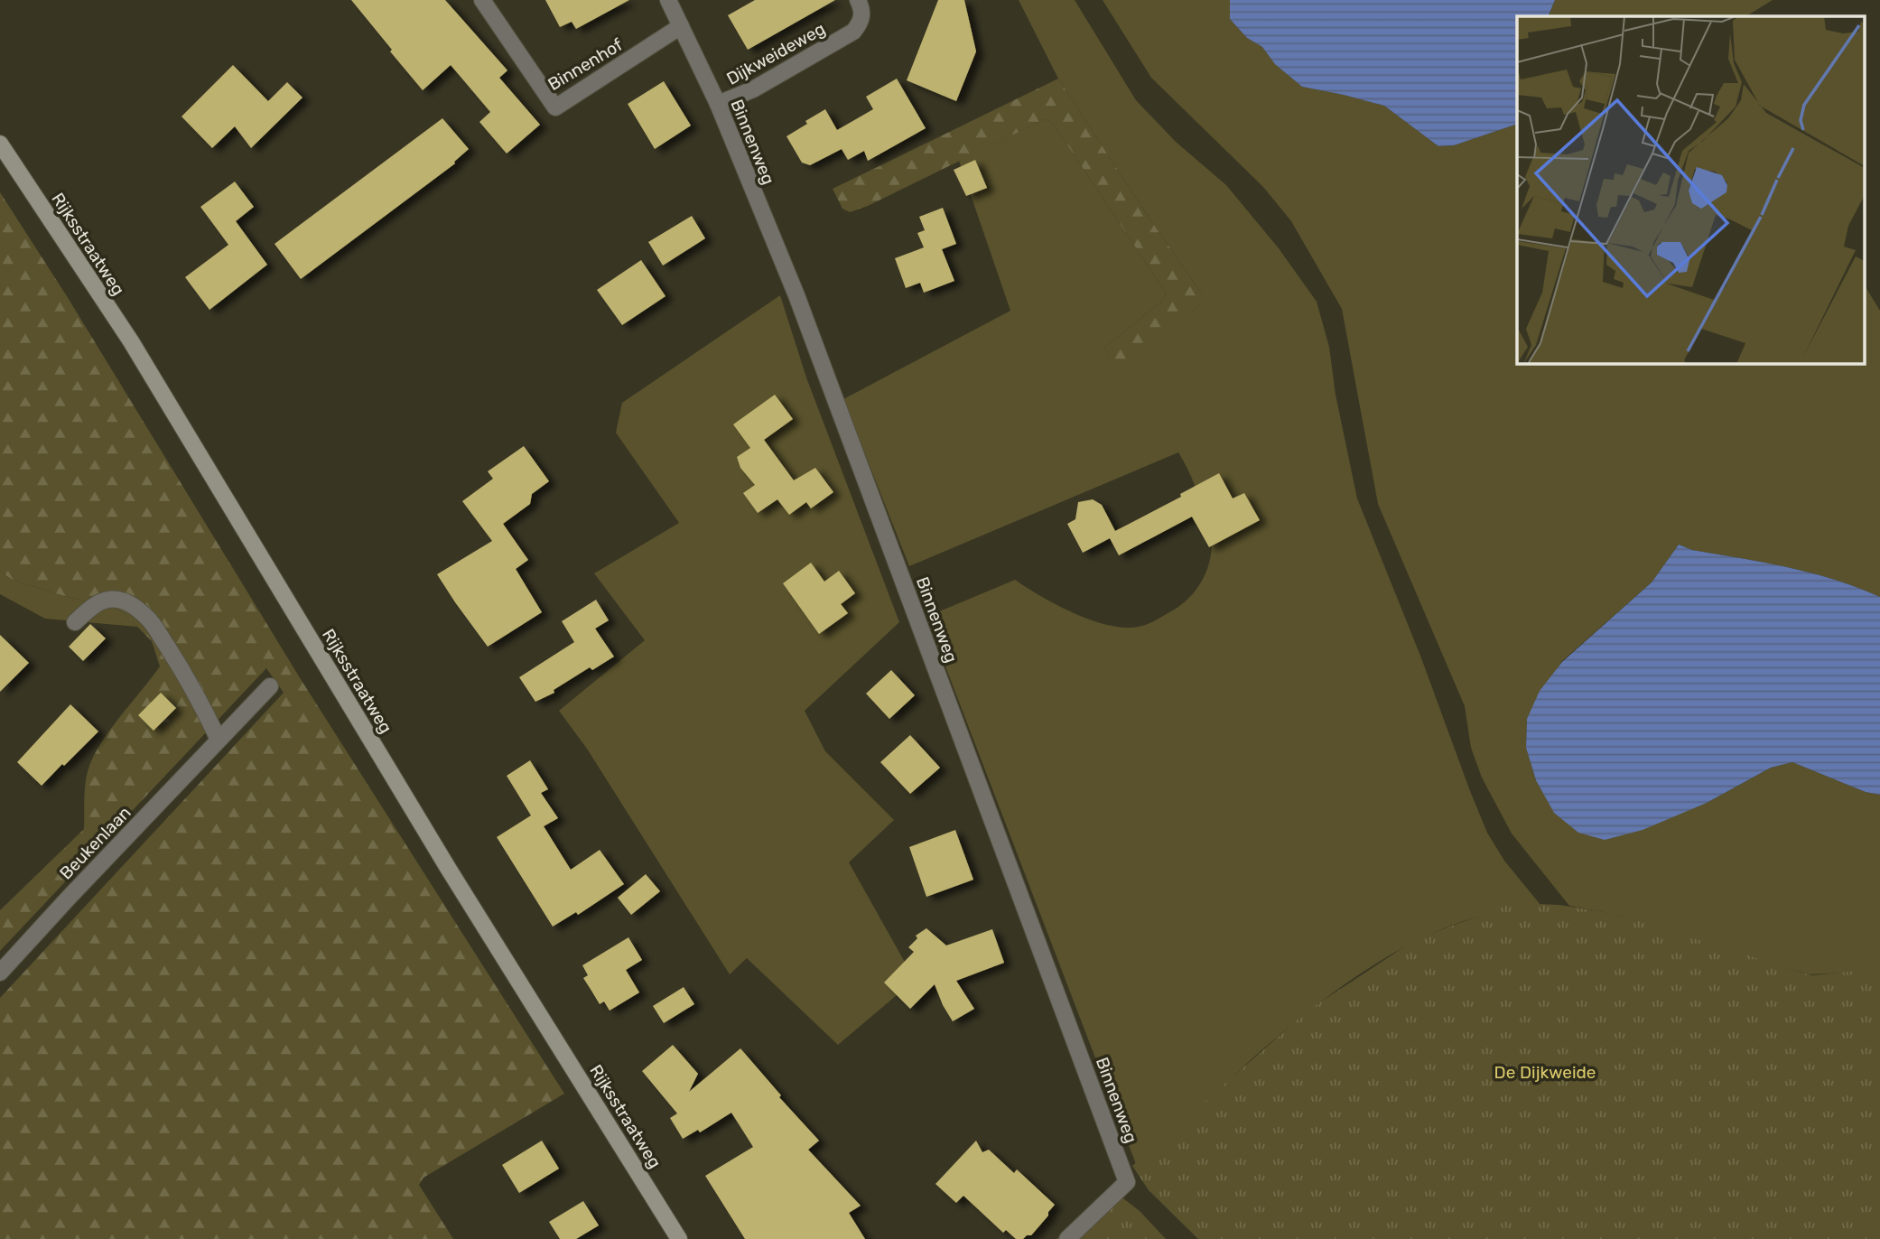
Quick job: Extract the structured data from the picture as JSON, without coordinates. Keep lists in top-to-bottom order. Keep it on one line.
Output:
{"streets":{"main road":["Rijksstraatweg"],"street":["Dijkweideweg","Binnenhof","Binnenweg","Beukenlaan"]},"crossings":[["Dijkweideweg","Binnenweg"],["Binnenhof","Binnenweg"]],"parks":["De Dijkweide"]}
